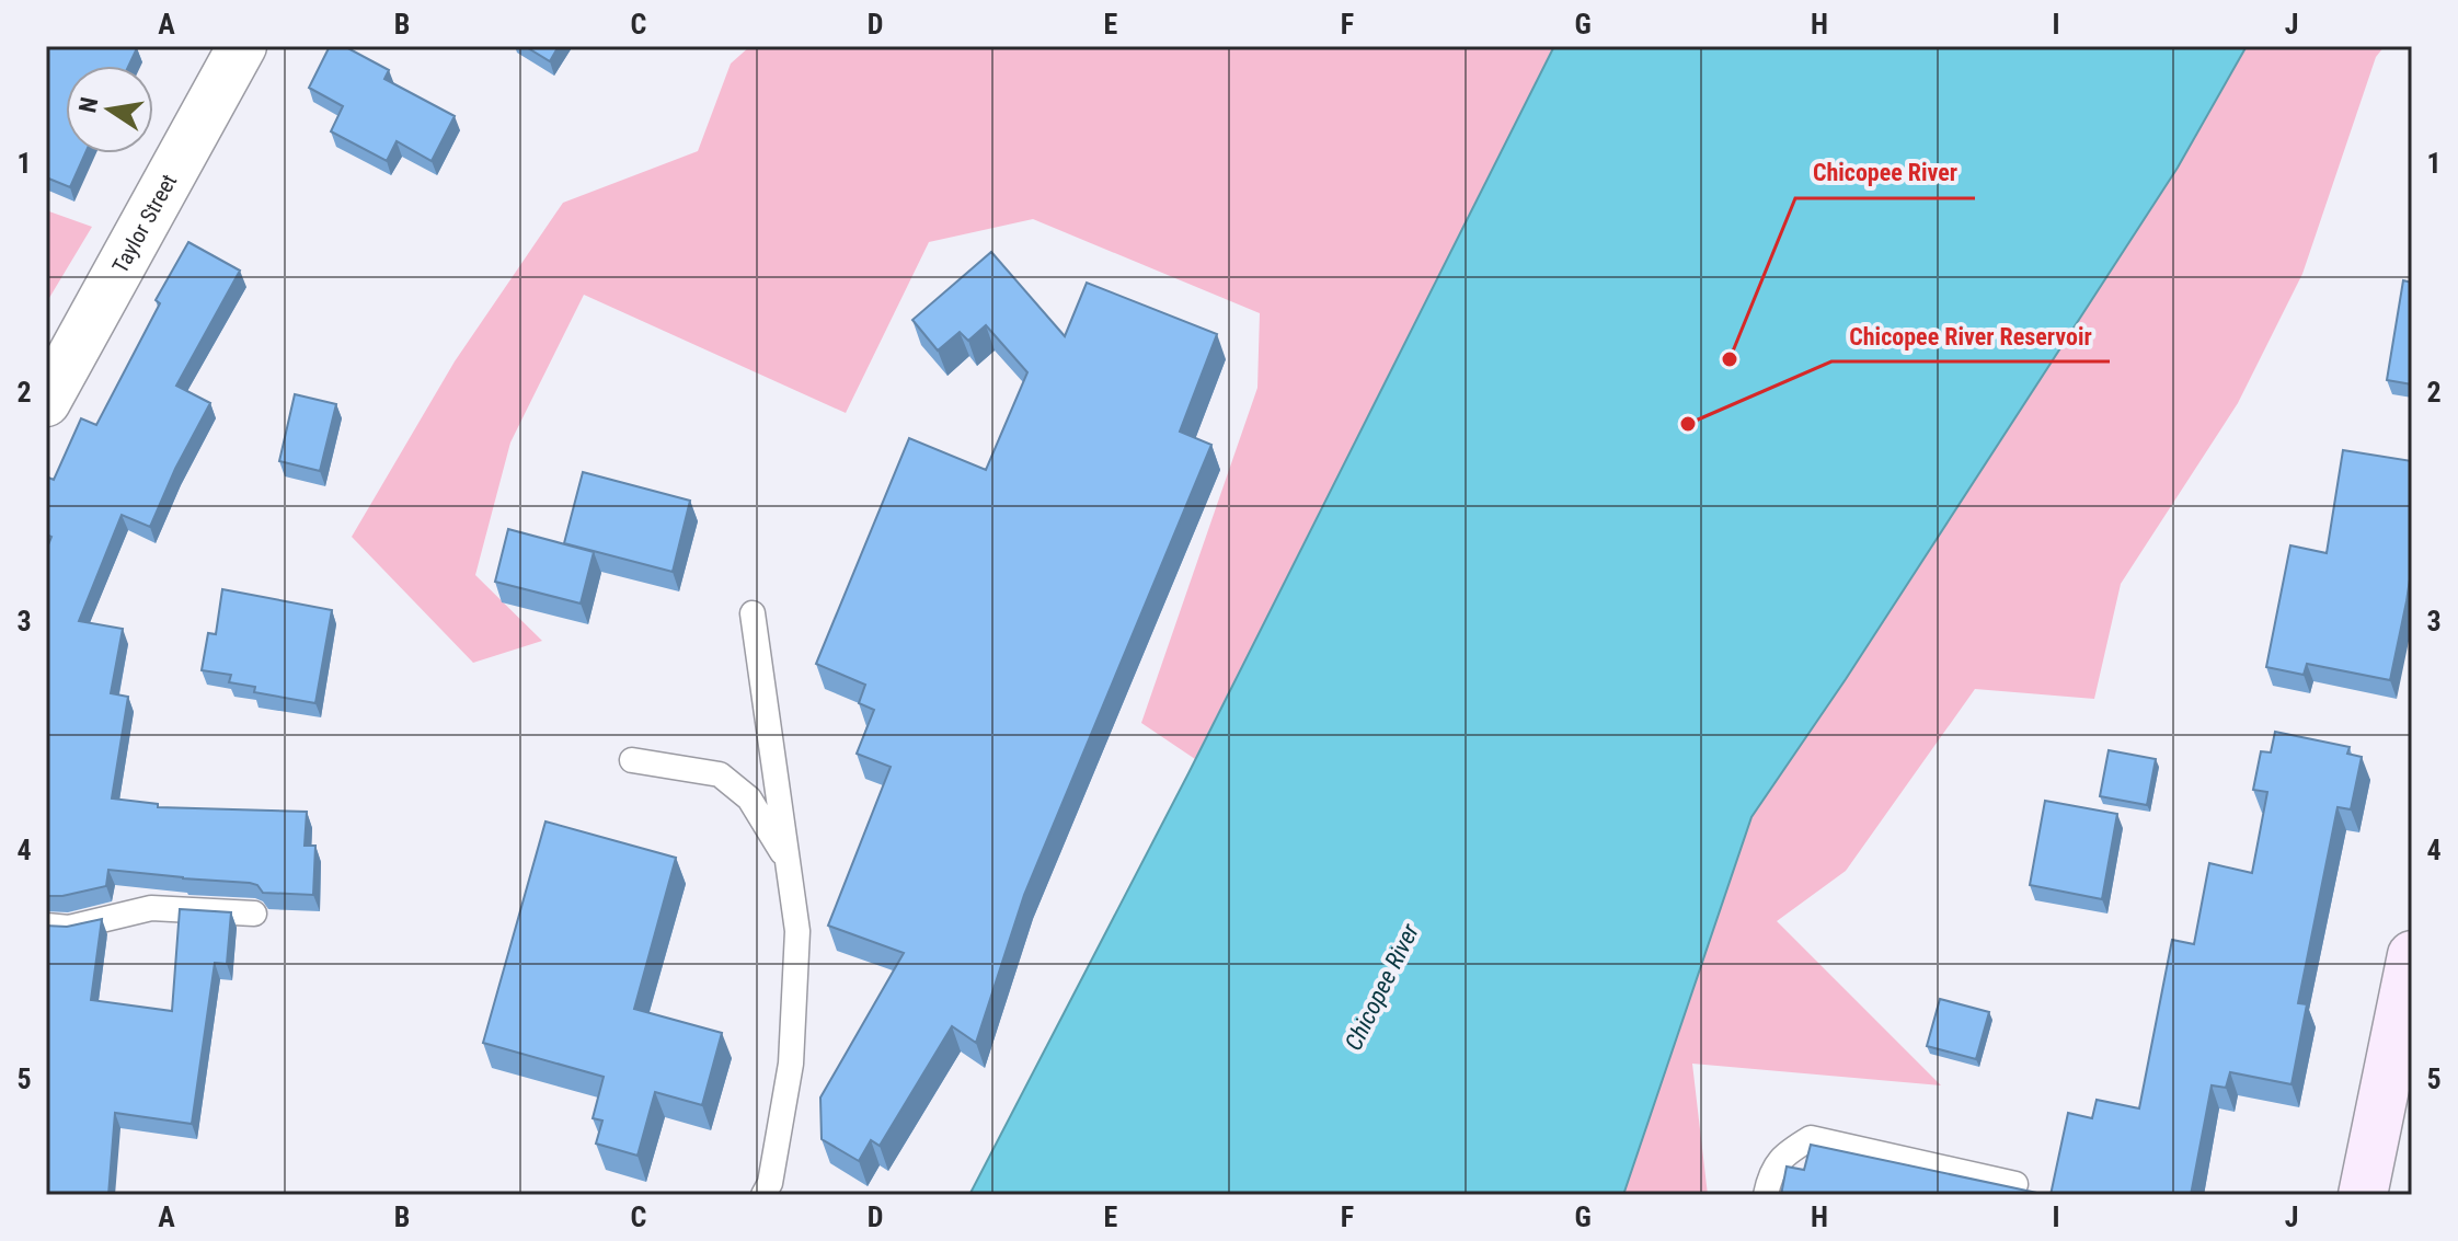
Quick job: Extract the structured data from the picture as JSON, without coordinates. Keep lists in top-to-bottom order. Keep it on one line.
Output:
{"streets":{"street":["Taylor Street"]},"water":["Chicopee River"],"places":["Chicopee River","Chicopee River Reservoir"],"north":"left","grid":{"columns":["A","B","C","D","E","F","G","H","I","J"],"rows":["1","2","3","4","5"]}}
